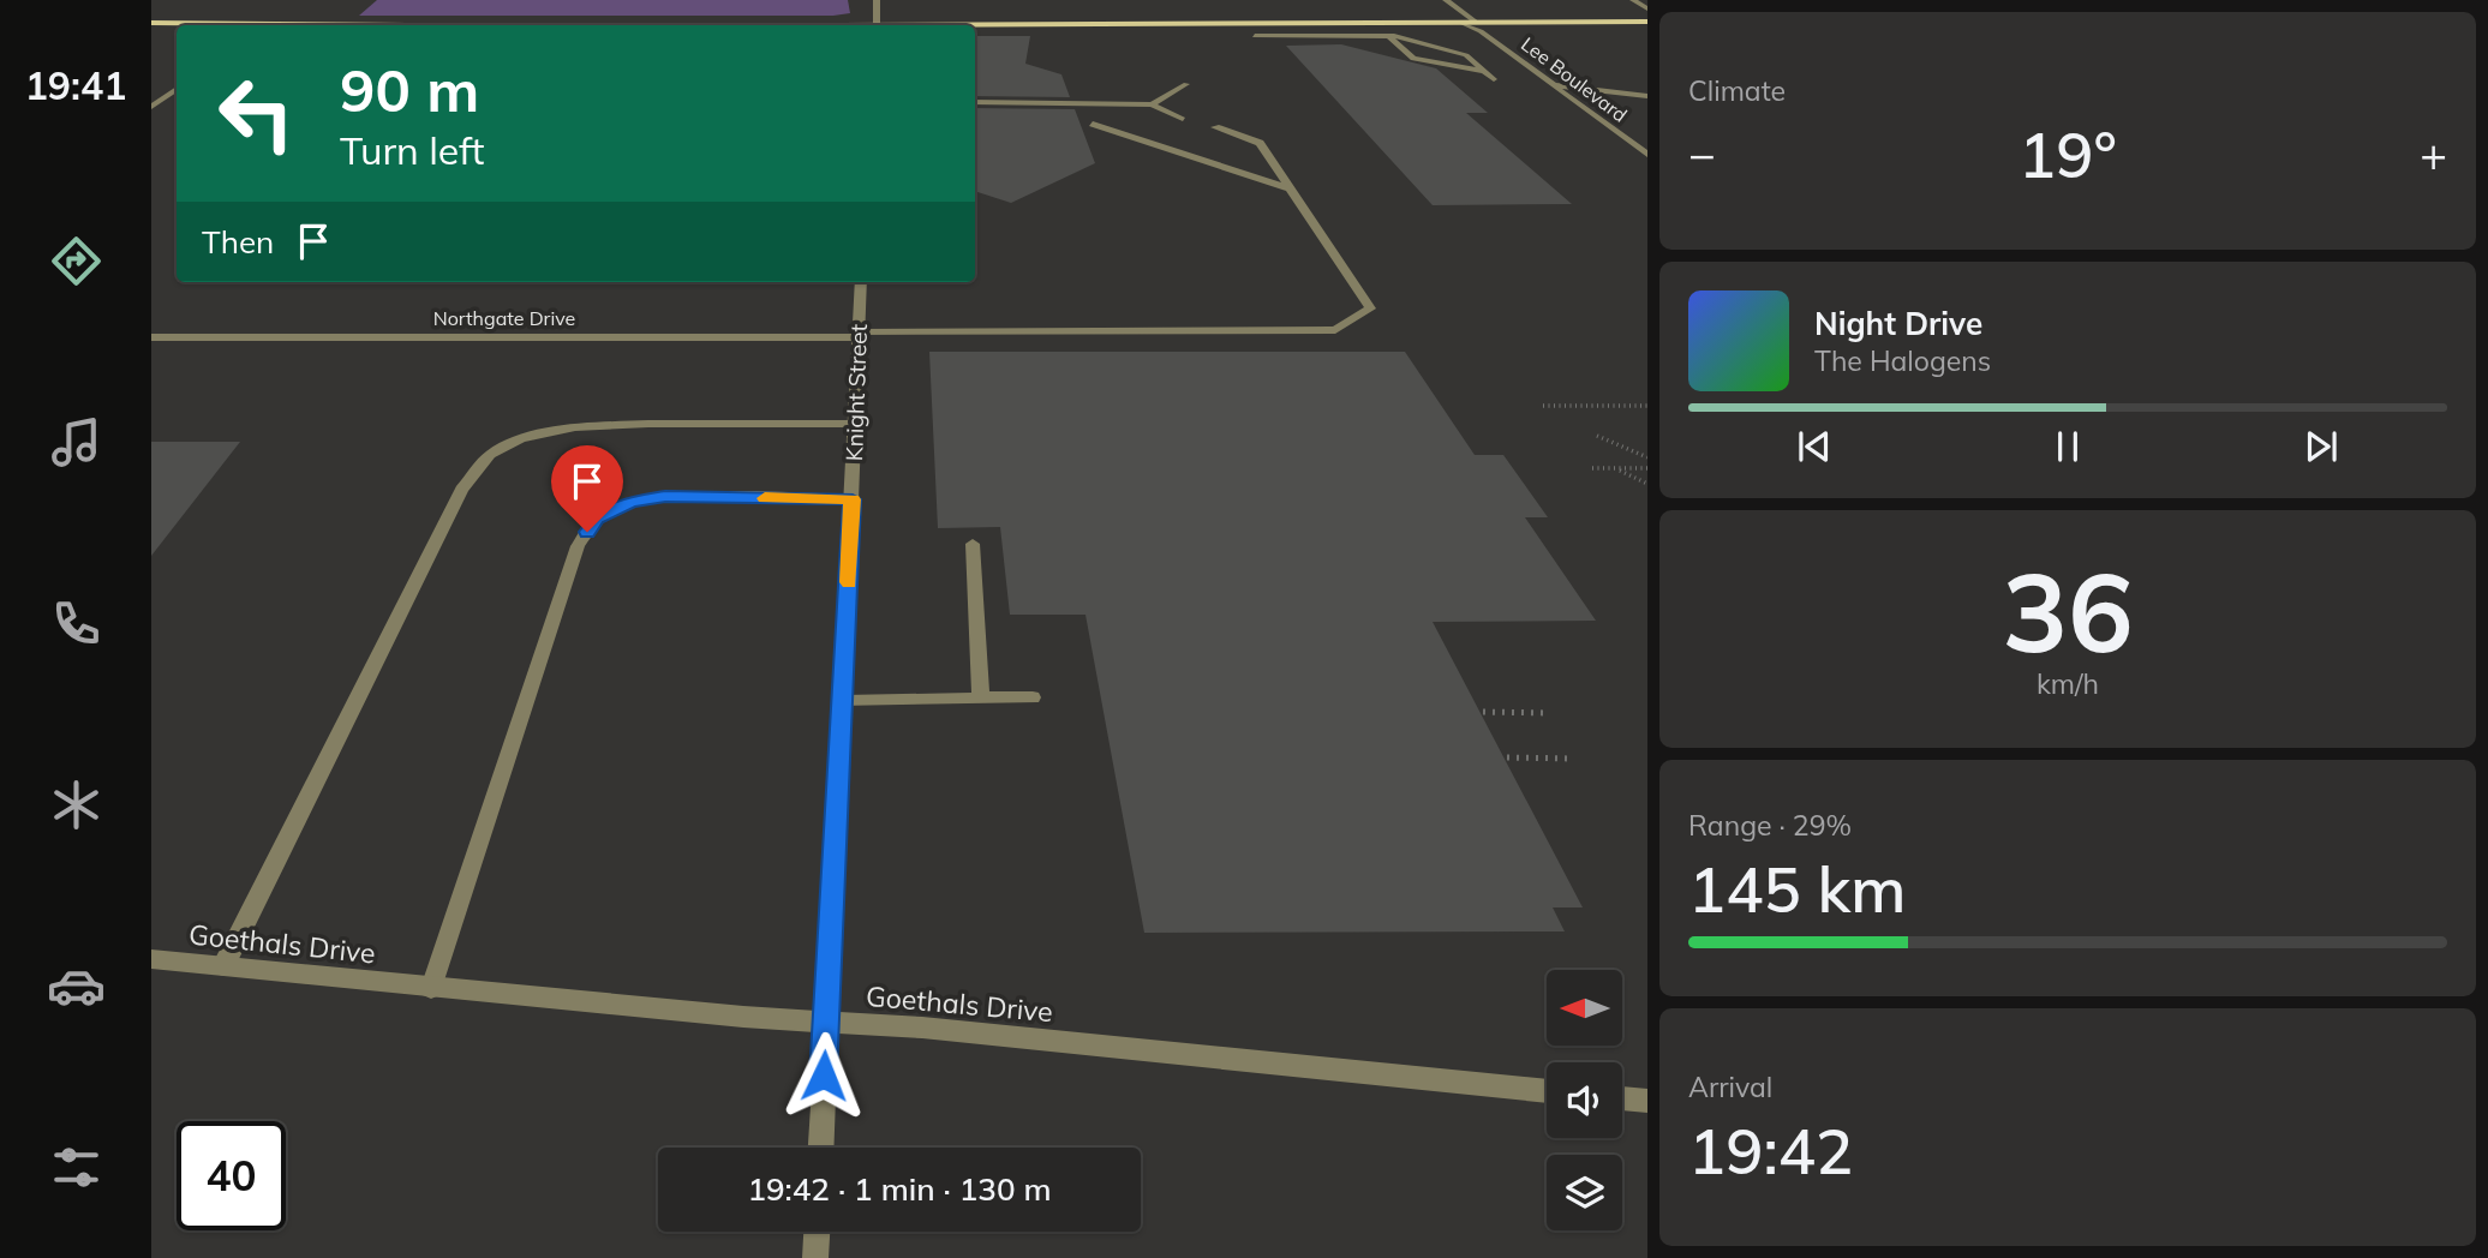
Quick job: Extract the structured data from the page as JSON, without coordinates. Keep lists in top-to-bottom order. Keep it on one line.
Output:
{"streets":{"street":["Lee Boulevard","Northgate Drive","Knight Street","Goethals Drive"]},"crossings":[["Northgate Drive","Knight Street"],["Knight Street","Goethals Drive"]],"north":"left","page":{"tabs":"19:41","tile":["Climate",["36","km/h"],["Range · 29%","145 km"],["Arrival","19:42"]],"turn":["90 m","Turn left"],"heat":["−","19°","+"],"then":"Then","song":["Night Drive","The Halogens"],"limit":"40","trip":"19:42 · 1 min · 130 m"}}
